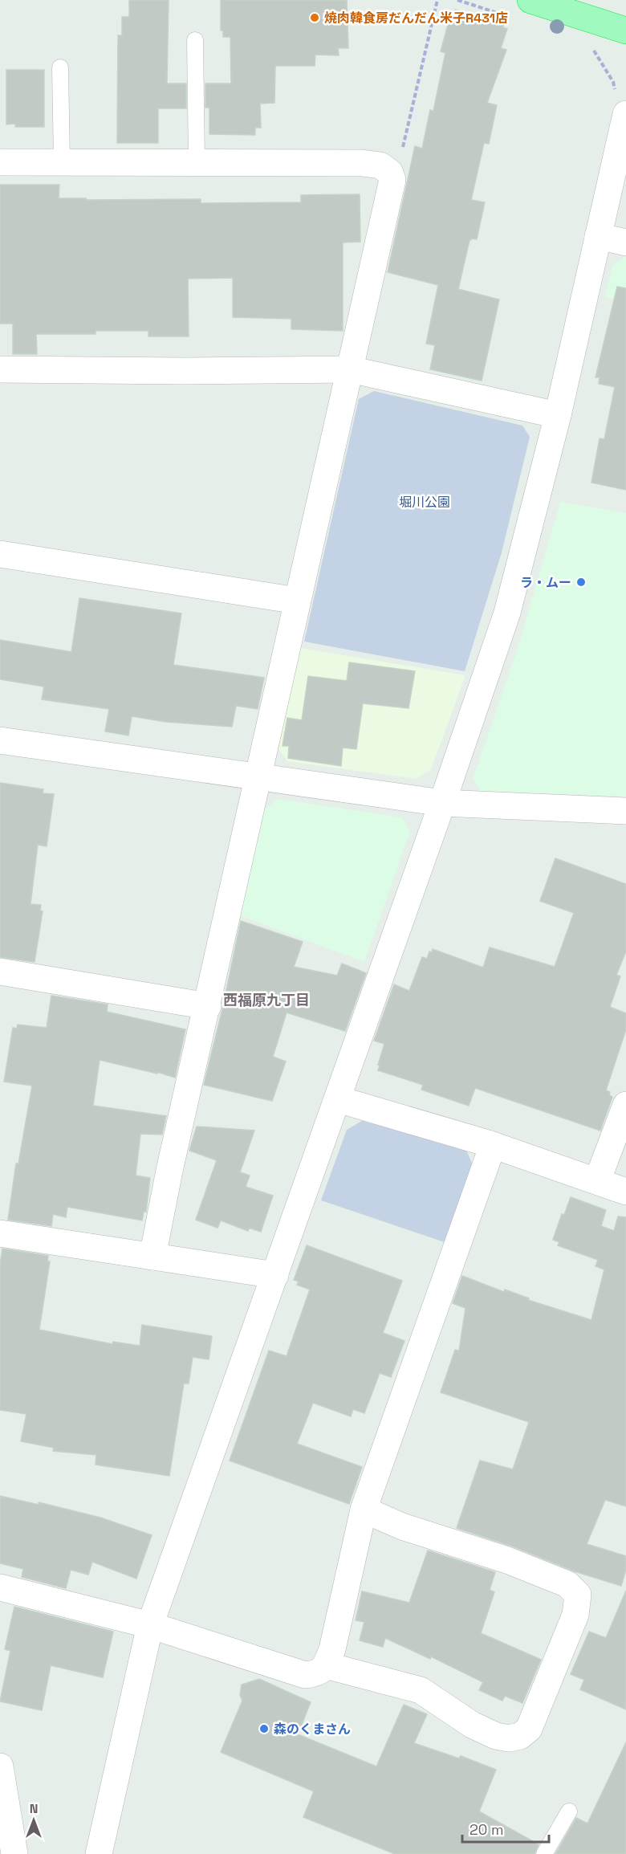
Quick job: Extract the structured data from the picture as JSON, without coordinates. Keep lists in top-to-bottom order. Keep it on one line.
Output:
{"districts":["西福原九丁目"],"parks":["堀川公園"],"places":["焼肉韓食房だんだん米子R431店","ラ・ムー","森のくまさん"],"scale_bar":"20 m","north":"top"}
